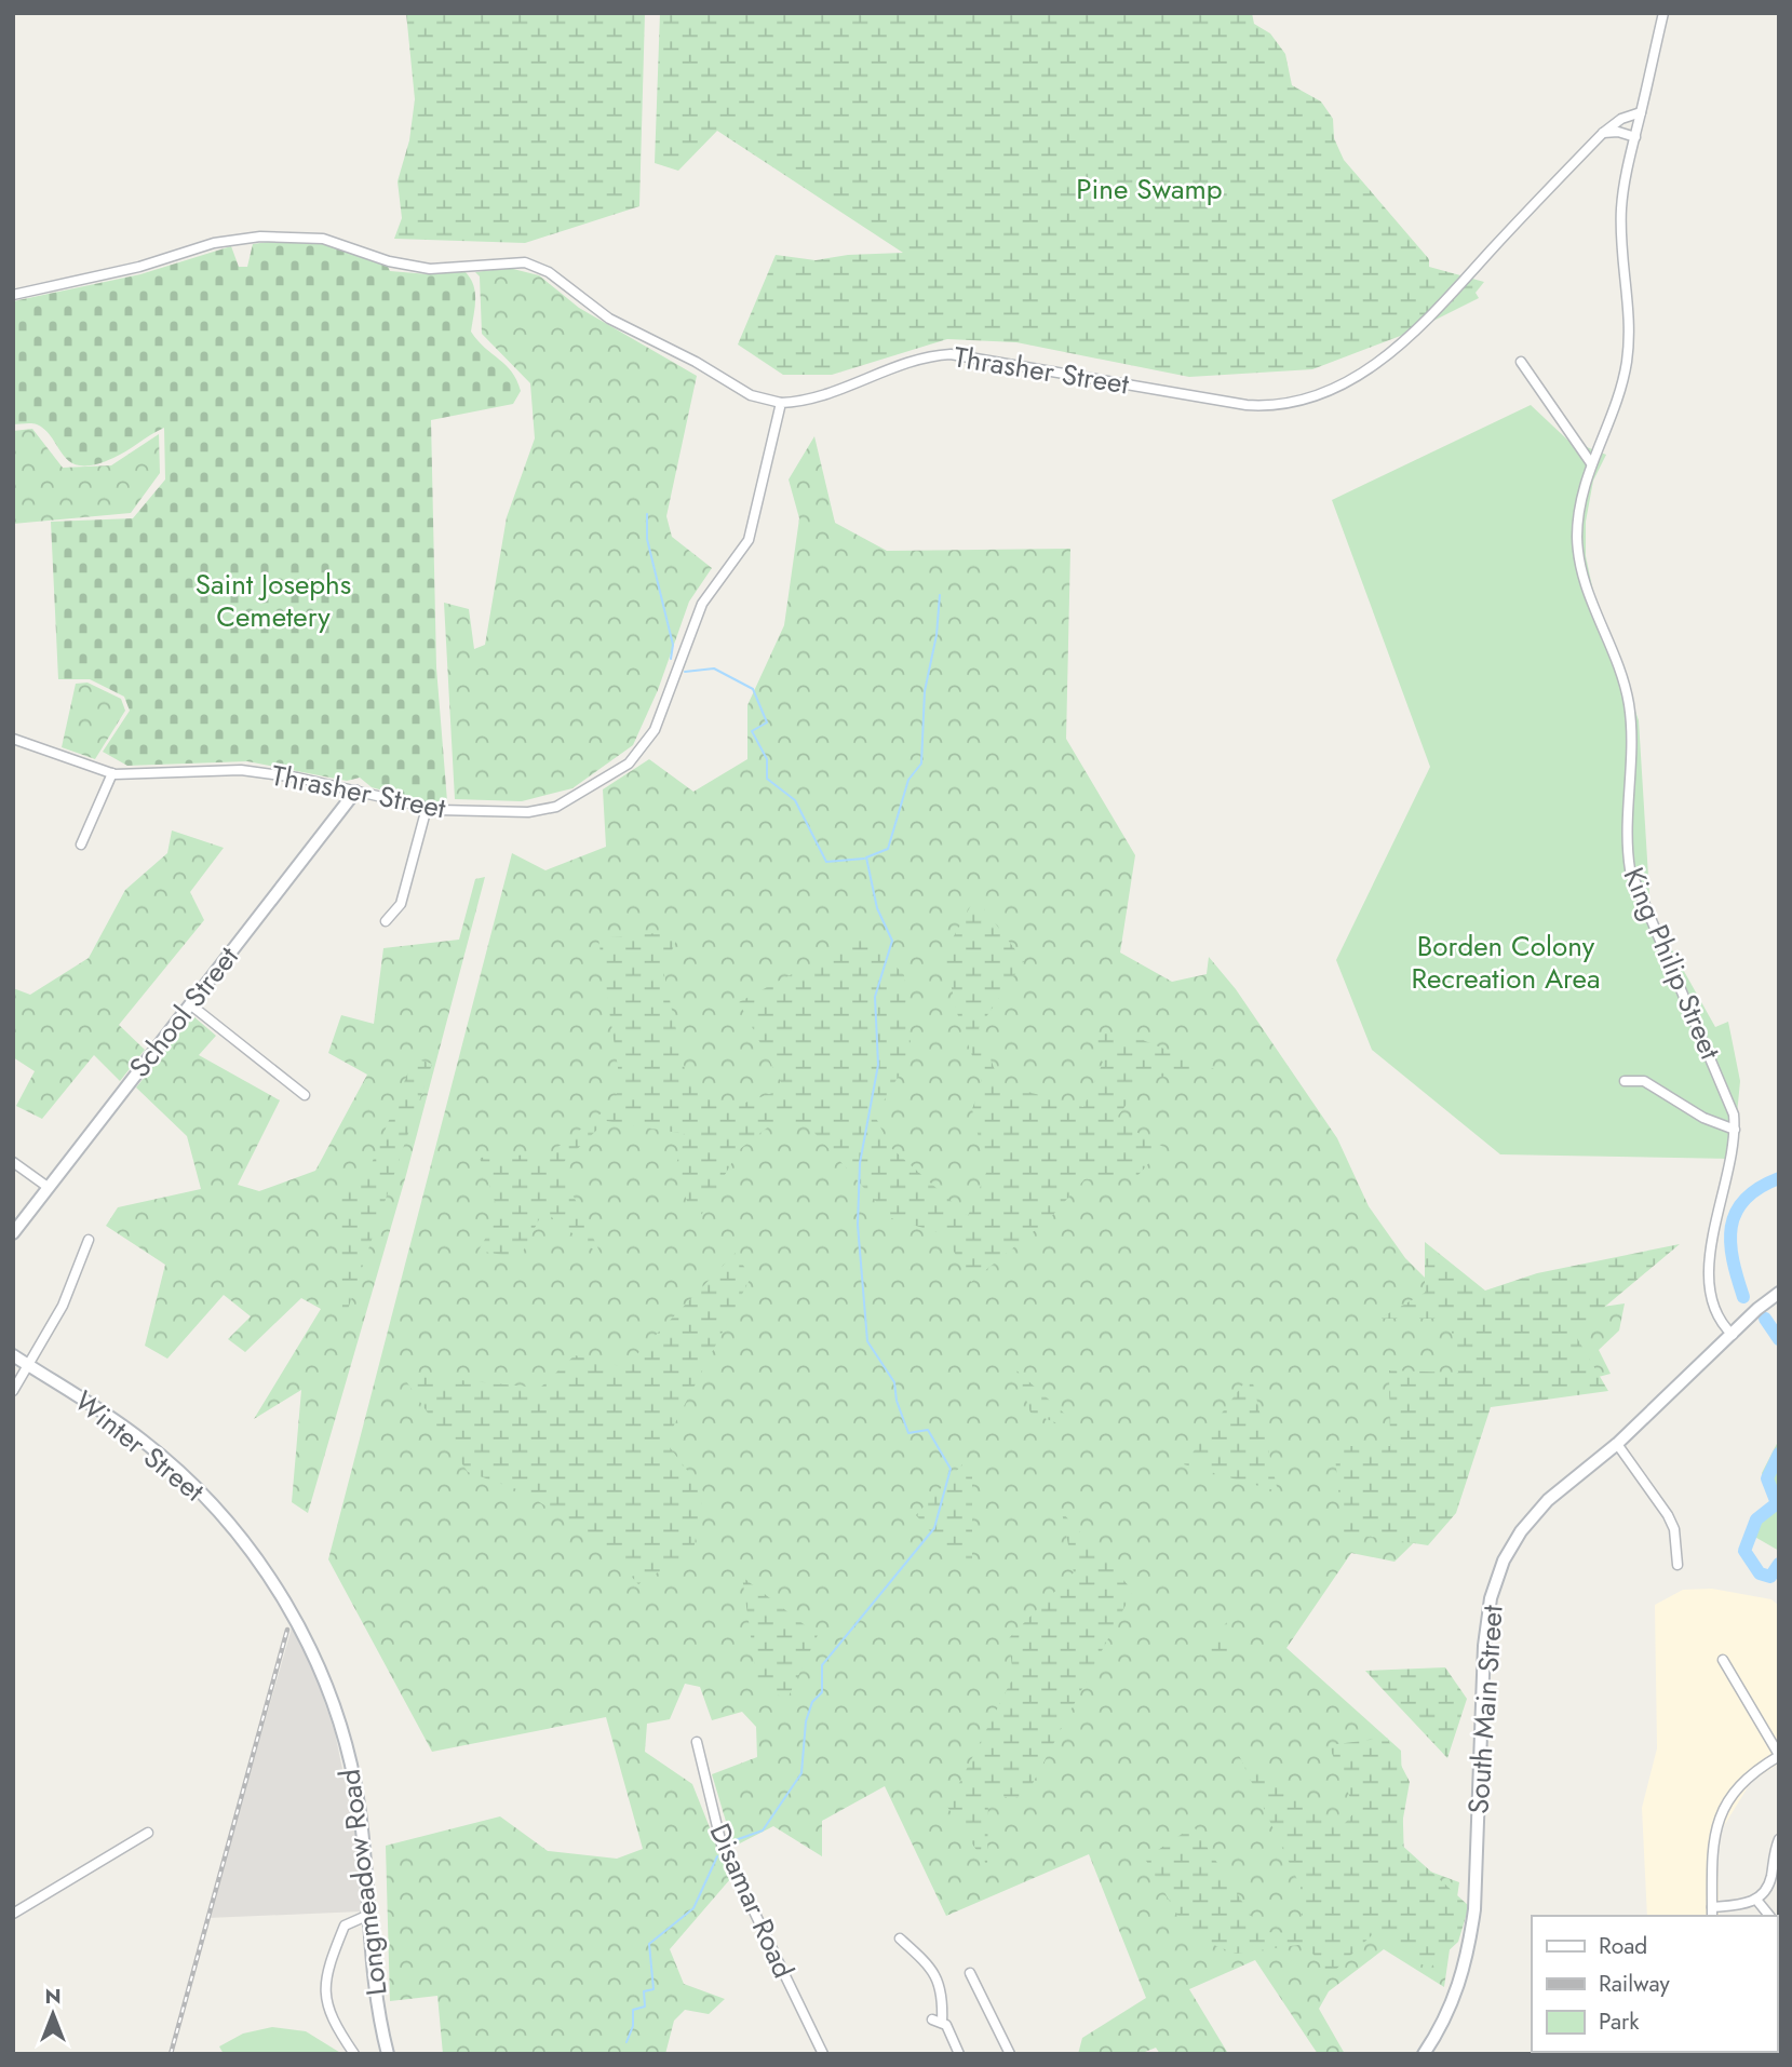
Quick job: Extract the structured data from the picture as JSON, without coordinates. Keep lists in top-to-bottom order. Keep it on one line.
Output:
{"streets":{"street":["Thrasher Street","King Philip Street","School Street","Winter Street","South Main Street","Longmeadow Road","Disamar Road"]},"crossings":[["Thrasher Street","King Philip Street"],["Thrasher Street","School Street"],["King Philip Street","South Main Street"],["Winter Street","Longmeadow Road"]],"parks":["Pine Swamp","Saint Josephs Cemetery","Borden Colony Recreation Area"],"legend":["Road","Railway","Park"],"north":"top"}
